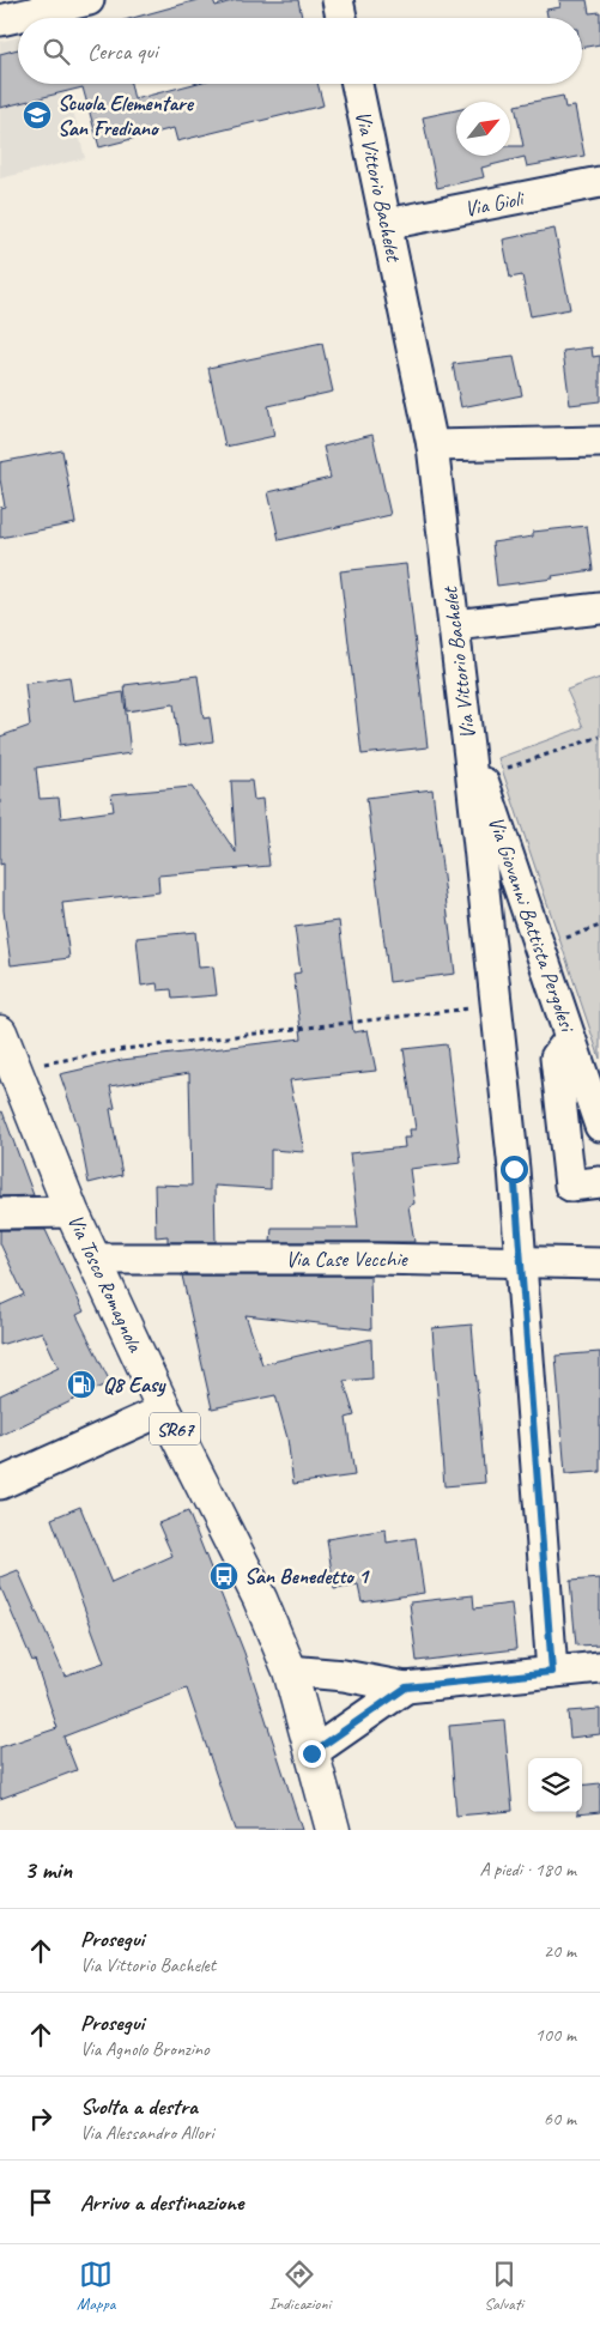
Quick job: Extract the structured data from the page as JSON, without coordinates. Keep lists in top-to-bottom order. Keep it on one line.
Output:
{"streets":{"main road":["Via Tosco Romagnola","SR67"],"street":["Via Vittorio Bachelet","Via Gioli","Via Giovanni Battista Pergolesi","Via Case Vecchie"]},"crossings":[["Via Vittorio Bachelet","Via Gioli"],["Via Vittorio Bachelet","Via Giovanni Battista Pergolesi"],["Via Vittorio Bachelet","Via Case Vecchie"],["Via Case Vecchie","Via Tosco Romagnola"]],"places":{"school or university":["Scuola Elementare San Frediano"],"fuel station":["Q8 Easy"],"bus stop":["San Benedetto 1"]},"north":"top right","page":{"search":"Cerca qui","heading":["3 min","A piedi · 180 m"],"list":[["Prosegui","Via Vittorio Bachelet","20 m"],["Prosegui","Via Agnolo Bronzino","100 m"],["Svolta a destra","Via Alessandro Allori","60 m"],"Arrivo a destinazione"],"nav":["Mappa","Indicazioni","Salvati"]}}
